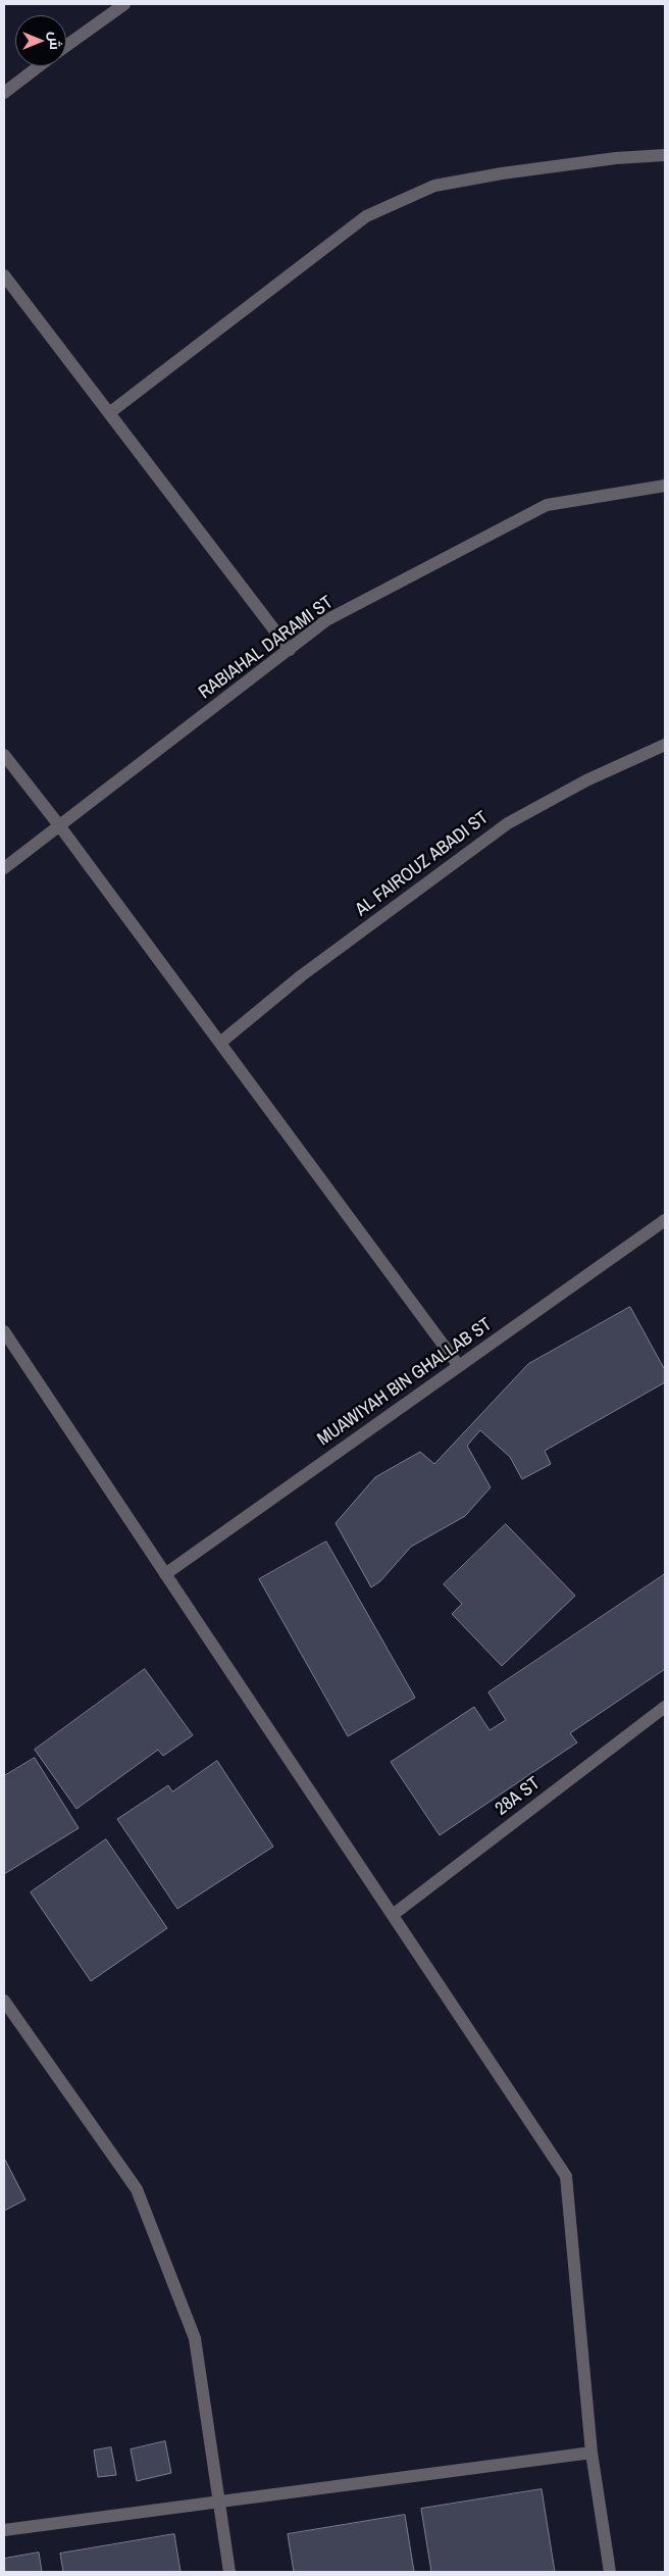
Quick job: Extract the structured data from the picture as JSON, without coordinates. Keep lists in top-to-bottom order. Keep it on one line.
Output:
{"streets":{"street":["RABIAHAL DARAMI ST","AL FAIROUZ ABADI ST","MUAWIYAH BIN GHALLAB ST","28A ST"]},"north":"right"}
